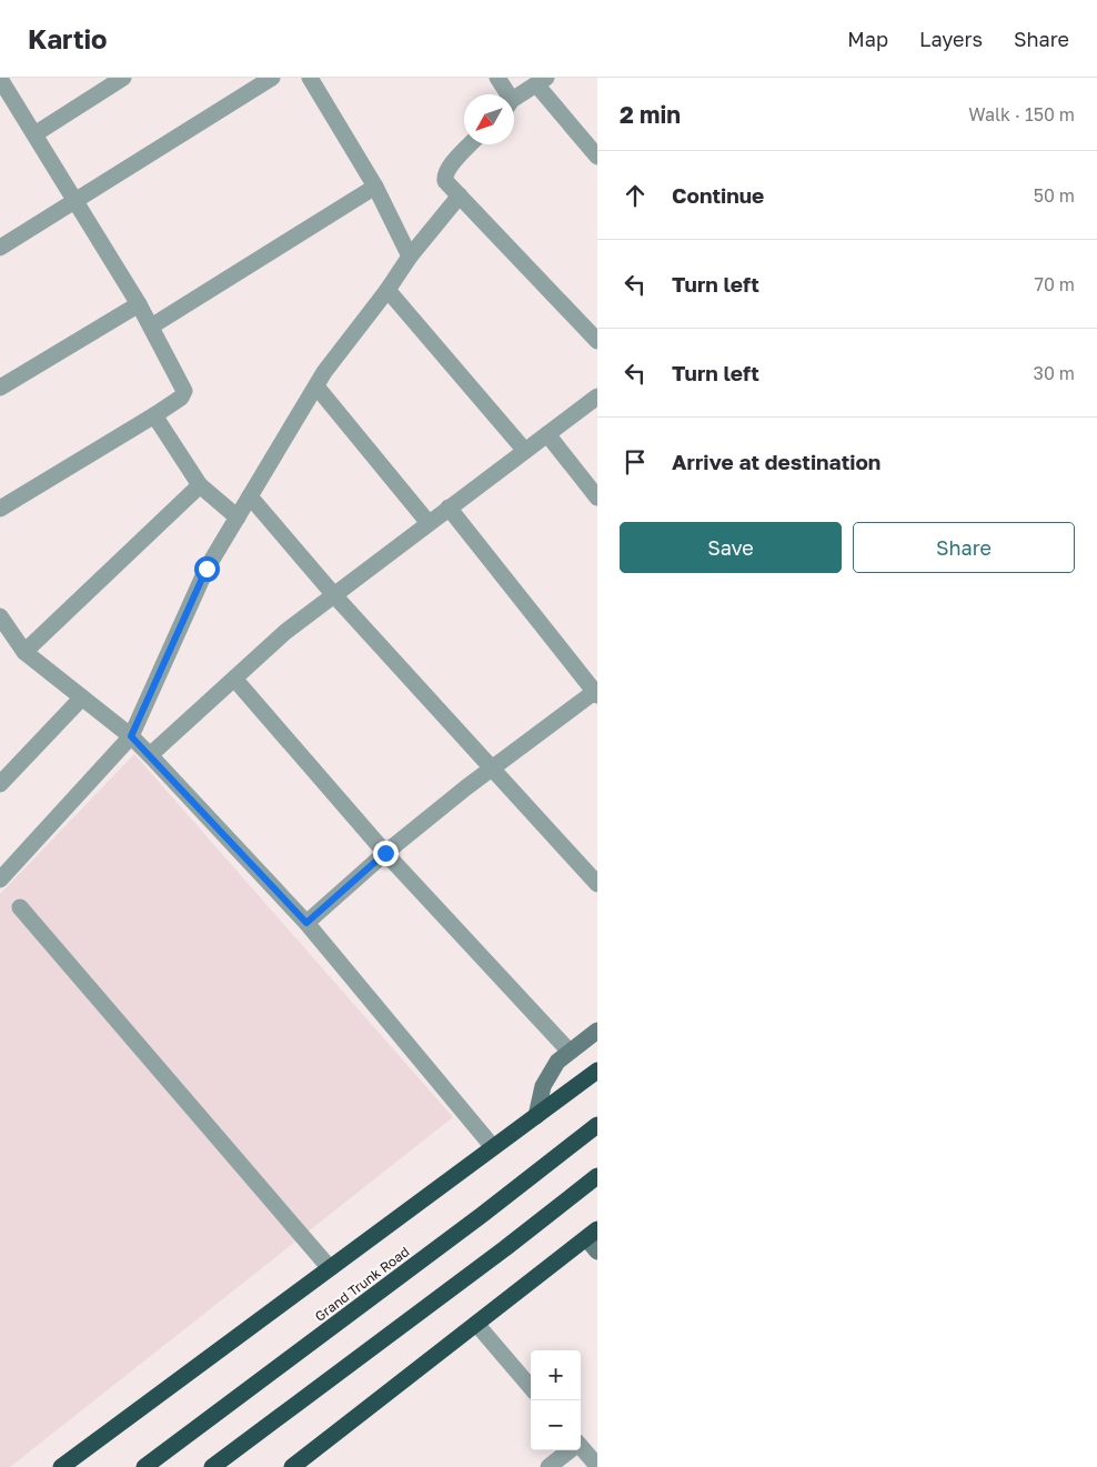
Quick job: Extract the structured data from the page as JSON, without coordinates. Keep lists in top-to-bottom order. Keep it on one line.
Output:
{"streets":{"highway":["Grand Trunk Road"]},"north":"bottom left","page":{"header":"Kartio","nav":["Map","Layers","Share"],"heading":["2 min","Walk · 150 m"],"list":[["Continue","50 m"],["Turn left","70 m"],["Turn left","30 m"],"Arrive at destination"],"buttons":["Save","Share"],"map_buttons":["+","−"]}}
